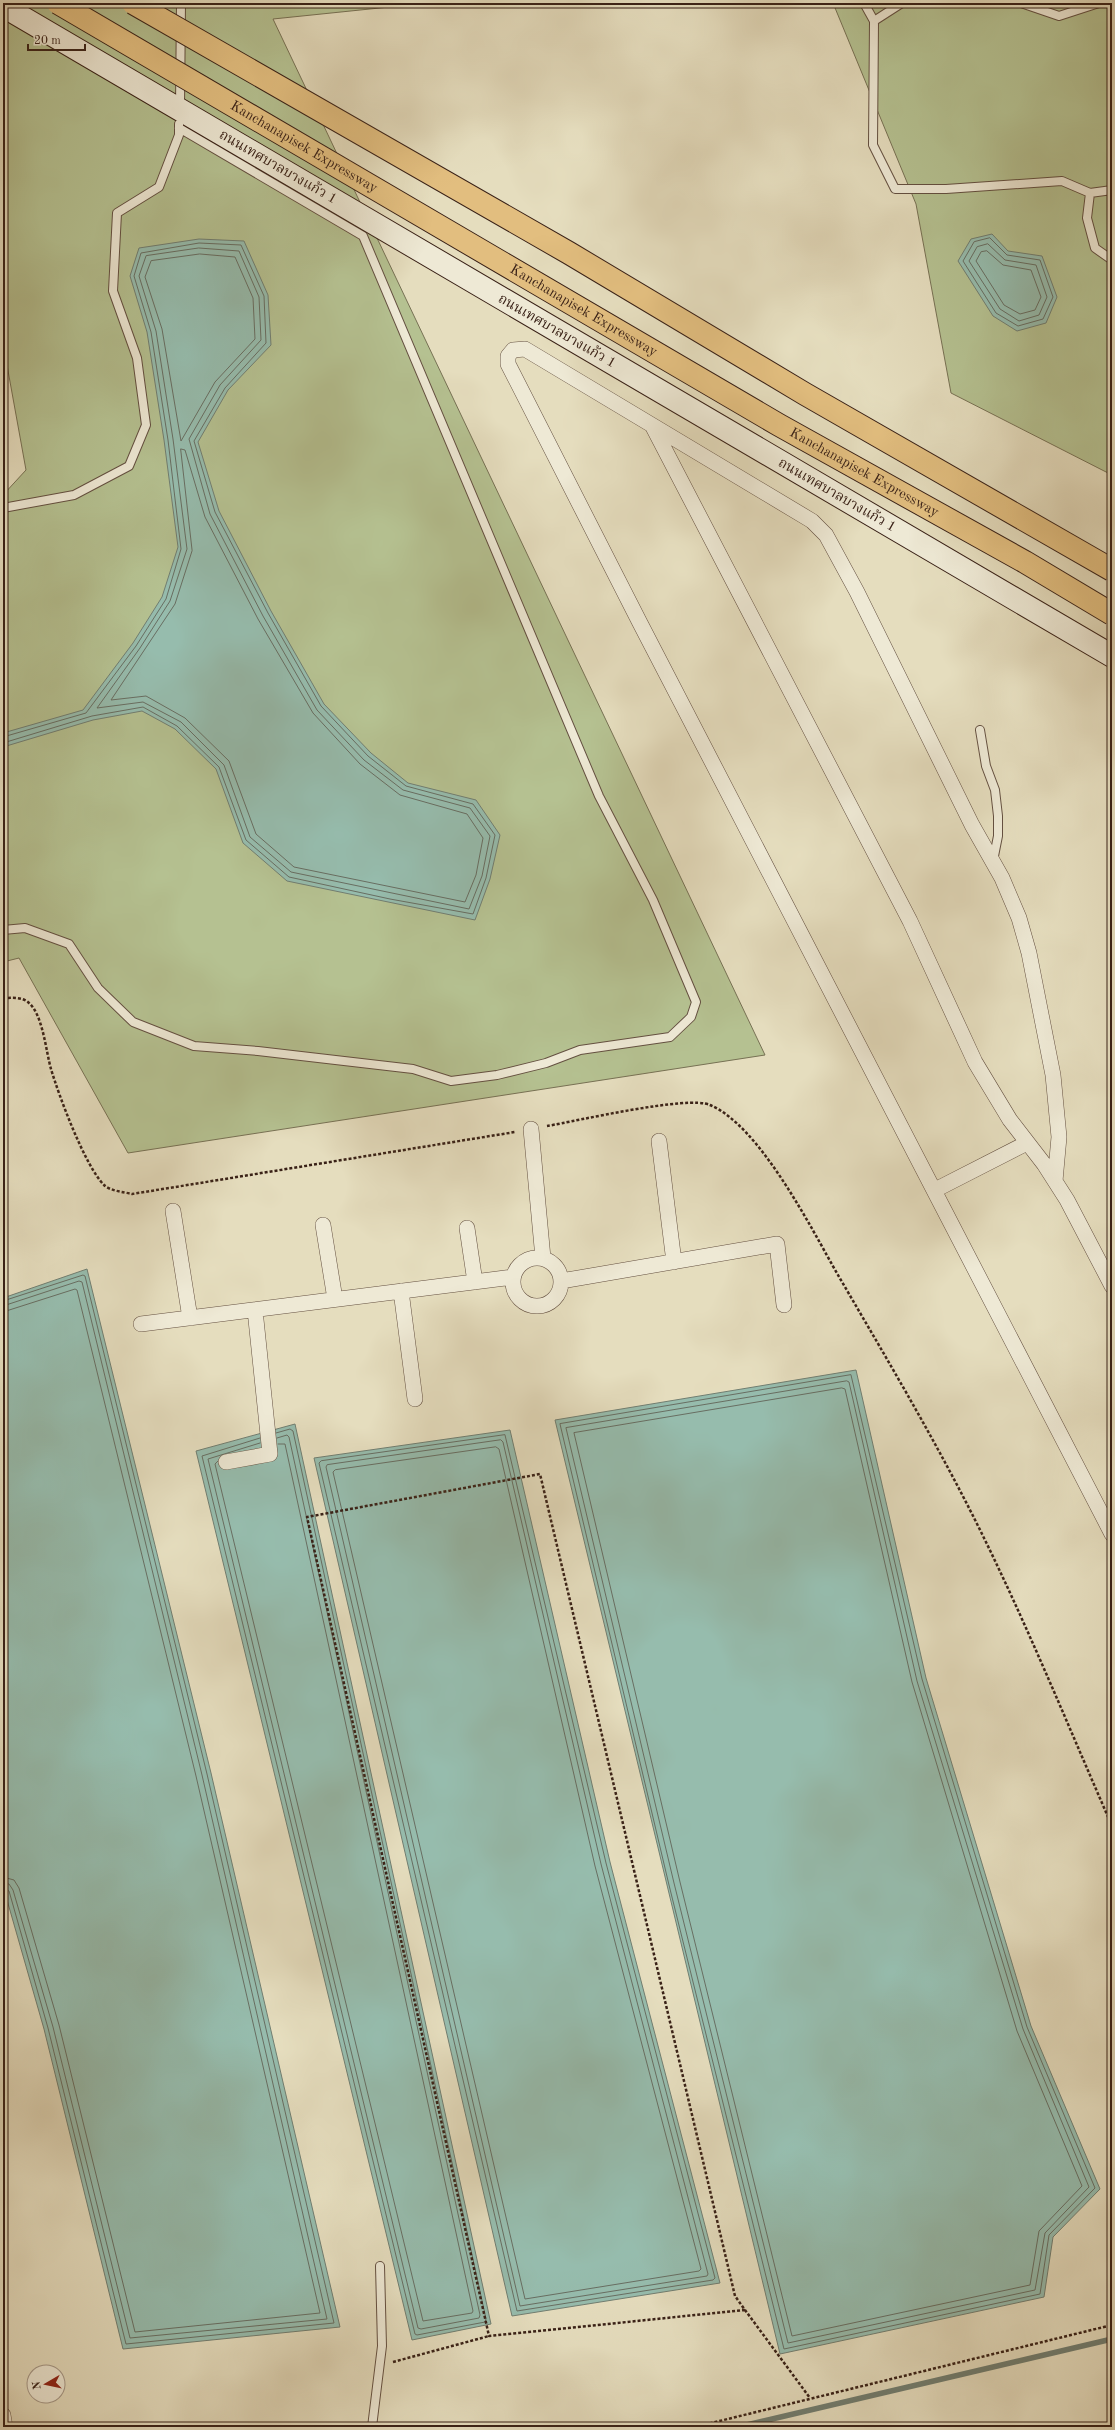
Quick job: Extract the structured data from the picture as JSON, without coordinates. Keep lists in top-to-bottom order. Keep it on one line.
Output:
{"streets":{"highway":["Kanchanapisek Expressway"],"main road":["ถนนเทศบาลบางแก้ว 1"]},"scale_bar":"20 m","north":"left"}
